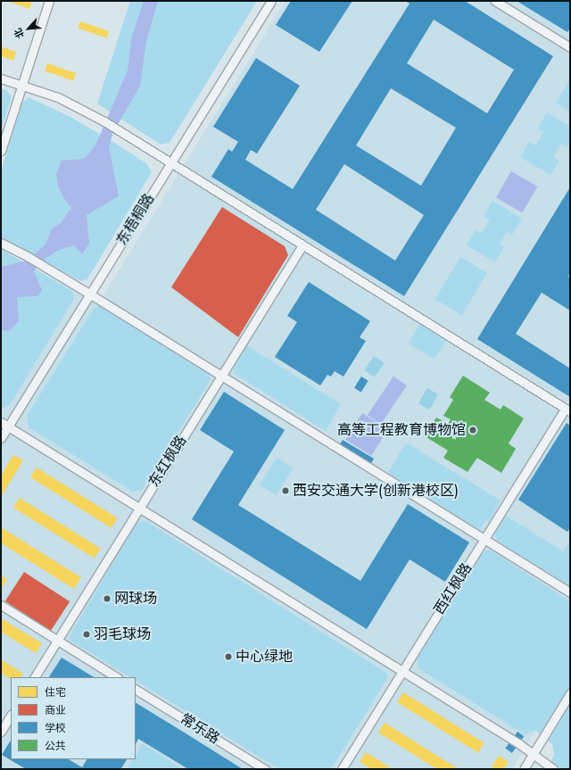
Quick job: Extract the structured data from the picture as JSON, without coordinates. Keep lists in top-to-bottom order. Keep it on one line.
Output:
{"streets":{"street":["东梧桐路","东红枫路","西红枫路","常乐路"]},"places":["高等工程教育博物馆","西安交通大学(创新港校区)","网球场","羽毛球场","中心绿地"],"legend":["住宅","商业","学校","公共"],"north":"bottom left"}
